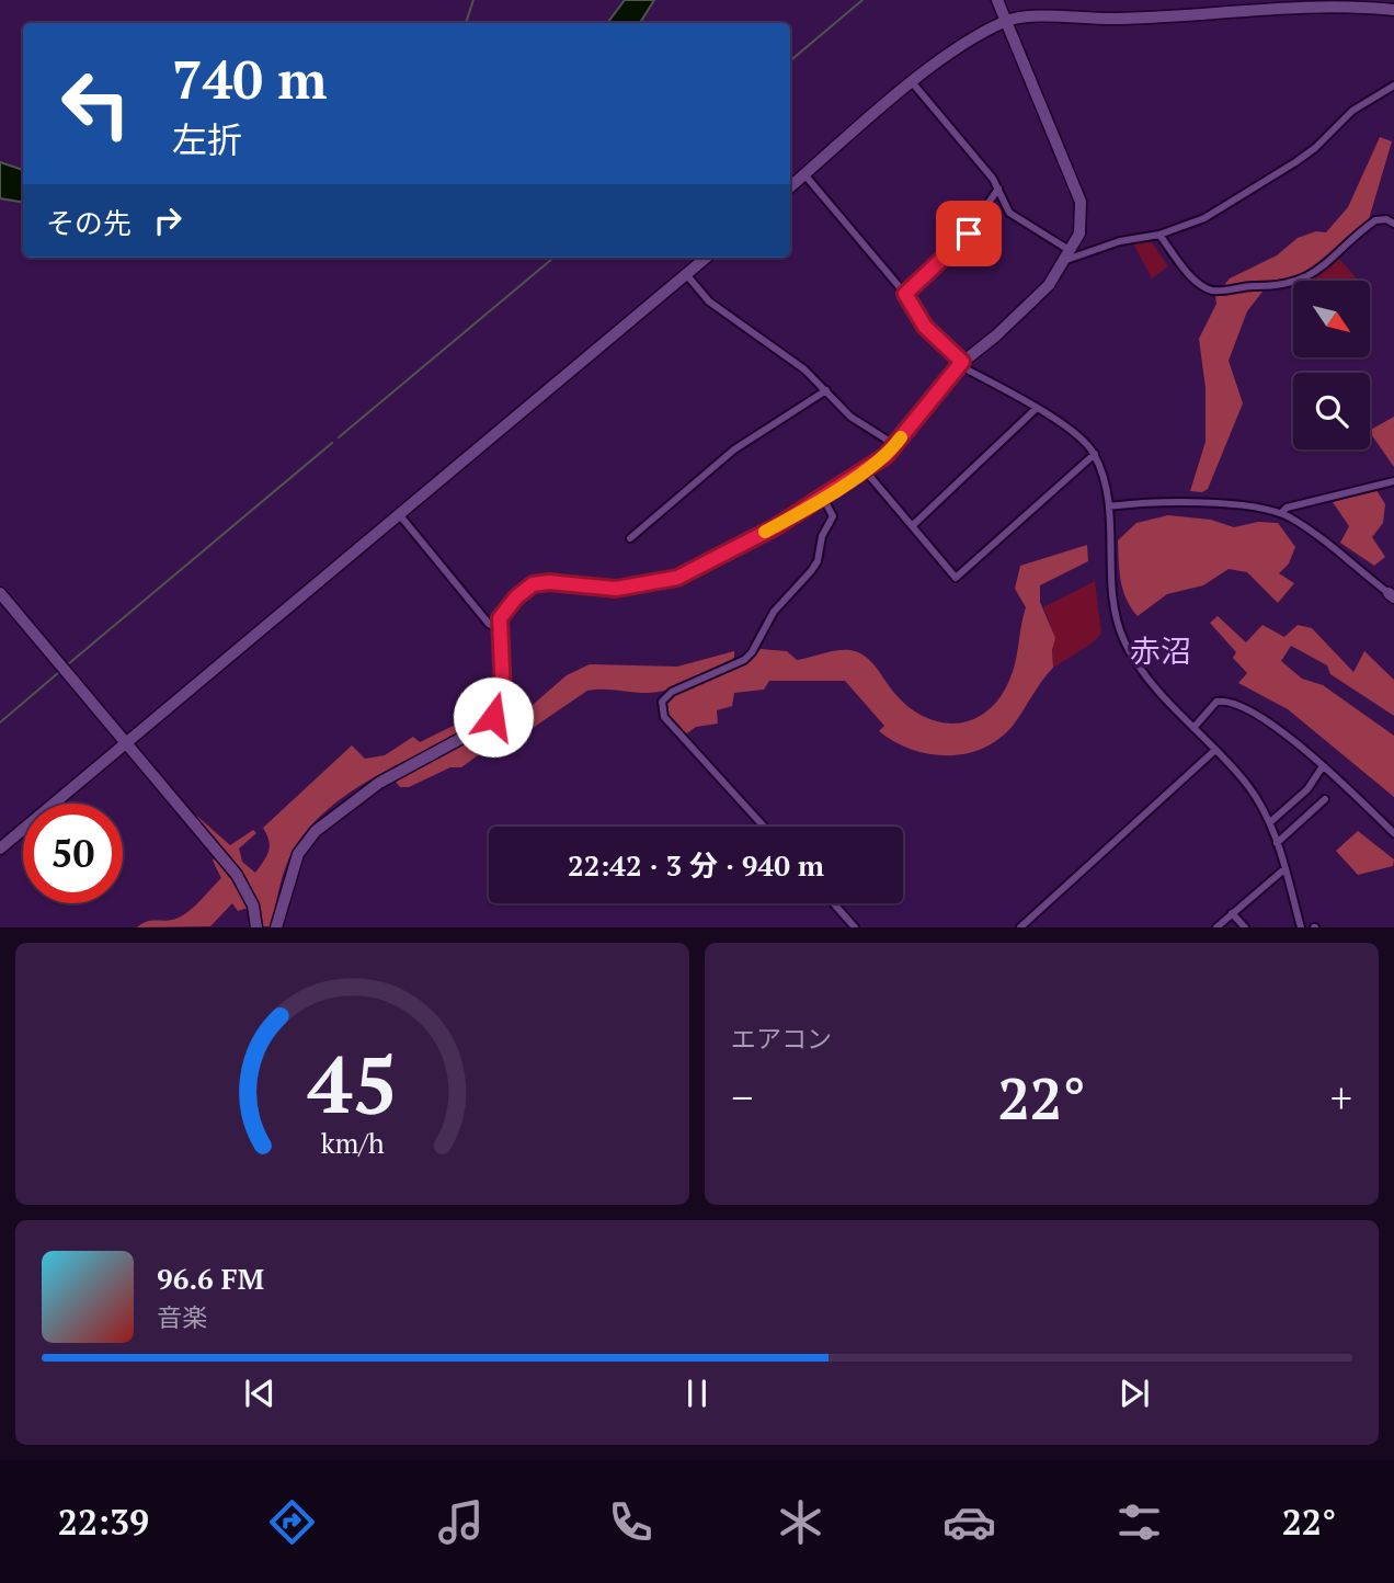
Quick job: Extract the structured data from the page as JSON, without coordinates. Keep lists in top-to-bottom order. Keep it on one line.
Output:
{"districts":["赤沼"],"north":"bottom right","page":{"turn":["740 m","左折"],"then":"その先","limit":"50","trip":"22:42 · 3 分 · 940 m","tile":"エアコン","heat":["−","22°","+"],"song":["96.6 FM","音楽"],"tabs":["22:39","22°"],"gauge":["45","km/h"]}}
